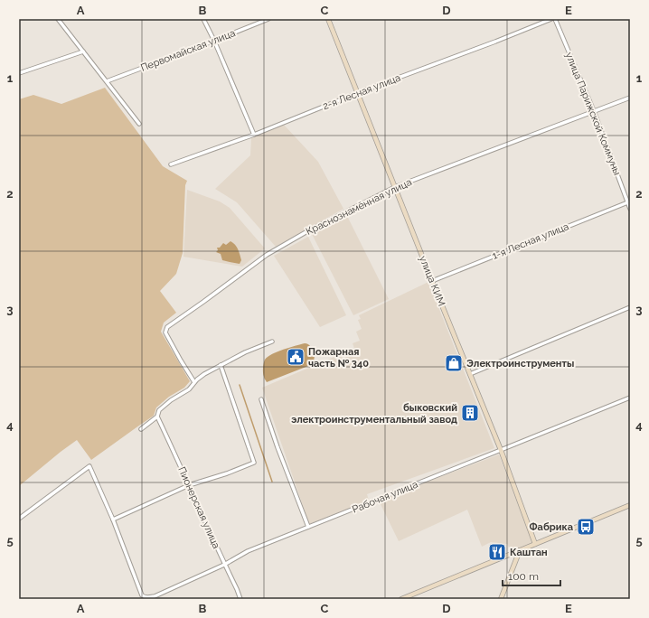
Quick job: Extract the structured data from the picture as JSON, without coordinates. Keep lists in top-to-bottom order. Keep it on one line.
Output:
{"streets":{"main road":["улица КИМ"],"street":["Первомайская улица","2-я Лесная улица","улица Парижской Коммуны","Краснознамённая улица","1-я Лесная улица","Рабочая улица","Пионерская улица"]},"crossings":[["2-я Лесная улица","улица КИМ"],["улица Парижской Коммуны","Краснознамённая улица"],["улица Парижской Коммуны","1-я Лесная улица"],["Краснознамённая улица","улица КИМ"],["1-я Лесная улица","улица КИМ"],["улица КИМ","Рабочая улица"],["Рабочая улица","Пионерская улица"]],"places":{"public building":["Пожарная часть № 340"],"shop":["Электроинструменты"],"building":["быковский электроинструментальный завод"],"bus stop":["Фабрика"],"restaurant":["Каштан"]},"scale_bar":"100 m","grid":{"columns":["A","B","C","D","E"],"rows":["1","2","3","4","5"]}}
